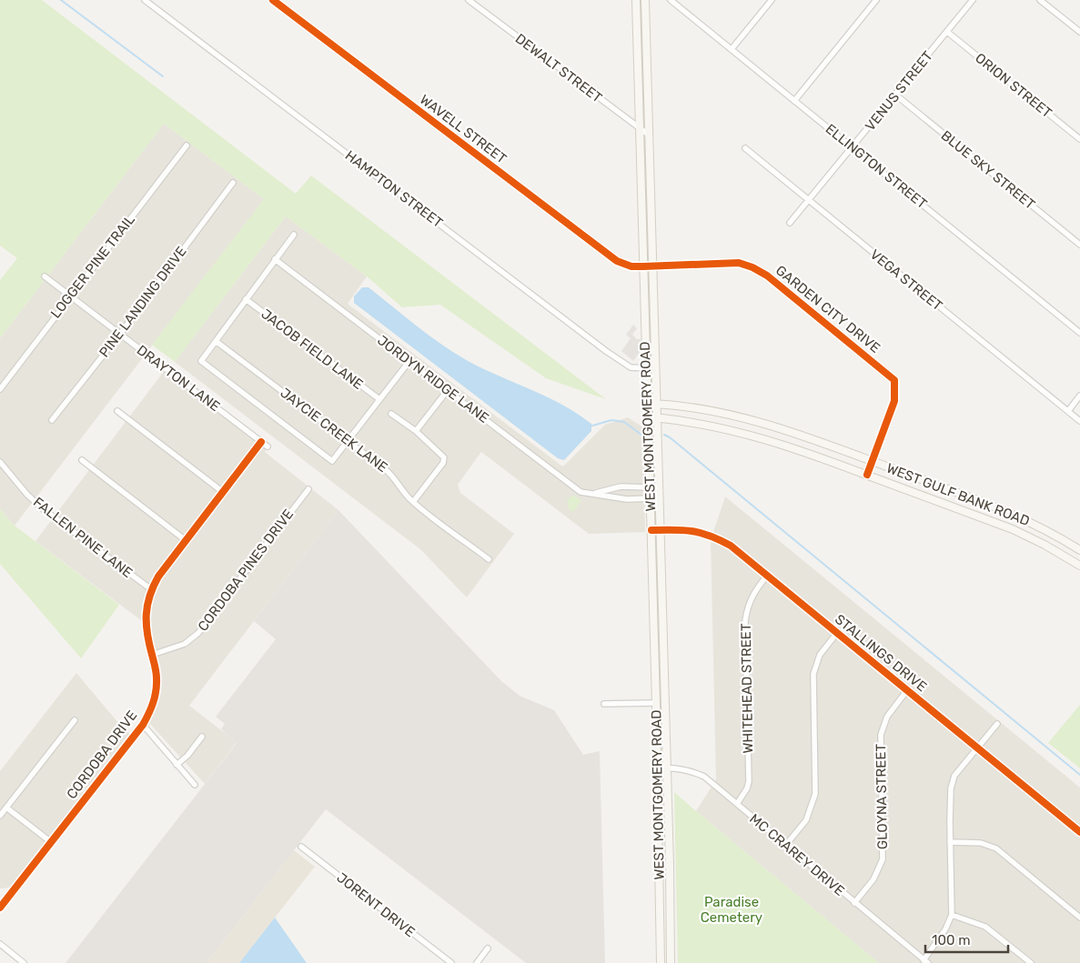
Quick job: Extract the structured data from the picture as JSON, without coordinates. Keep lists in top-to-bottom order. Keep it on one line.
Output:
{"streets":{"main road":["WEST MONTGOMERY ROAD","WEST GULF BANK ROAD"],"street":["DEWALT STREET","ORION STREET","VENUS STREET","WAVELL STREET","ELLINGTON STREET","BLUE SKY STREET","HAMPTON STREET","LOGGER PINE TRAIL","VEGA STREET","PINE LANDING DRIVE","GARDEN CITY DRIVE","JACOB FIELD LANE","DRAYTON LANE","JORDYN RIDGE LANE","JAYCIE CREEK LANE","FALLEN PINE LANE","CORDOBA PINES DRIVE","STALLINGS DRIVE","WHITEHEAD STREET","CORDOBA DRIVE","GLOYNA STREET","MC CRAREY DRIVE","JORENT DRIVE"]},"crossings":[["DEWALT STREET","WEST MONTGOMERY ROAD"],["ORION STREET","VENUS STREET"],["VENUS STREET","ELLINGTON STREET"],["VENUS STREET","BLUE SKY STREET"],["VENUS STREET","VEGA STREET"],["WAVELL STREET","GARDEN CITY DRIVE"],["WAVELL STREET","WEST MONTGOMERY ROAD"],["HAMPTON STREET","WEST MONTGOMERY ROAD"],["LOGGER PINE TRAIL","DRAYTON LANE"],["PINE LANDING DRIVE","DRAYTON LANE"],["GARDEN CITY DRIVE","WEST MONTGOMERY ROAD"],["GARDEN CITY DRIVE","WEST GULF BANK ROAD"],["DRAYTON LANE","CORDOBA DRIVE"],["JORDYN RIDGE LANE","WEST MONTGOMERY ROAD"],["WEST MONTGOMERY ROAD","WEST GULF BANK ROAD"],["WEST MONTGOMERY ROAD","STALLINGS DRIVE"],["WEST MONTGOMERY ROAD","MC CRAREY DRIVE"],["FALLEN PINE LANE","CORDOBA DRIVE"],["CORDOBA PINES DRIVE","CORDOBA DRIVE"],["STALLINGS DRIVE","WHITEHEAD STREET"],["STALLINGS DRIVE","GLOYNA STREET"],["WHITEHEAD STREET","MC CRAREY DRIVE"],["GLOYNA STREET","MC CRAREY DRIVE"]],"parks":["Paradise Cemetery"],"scale_bar":"100 m"}
